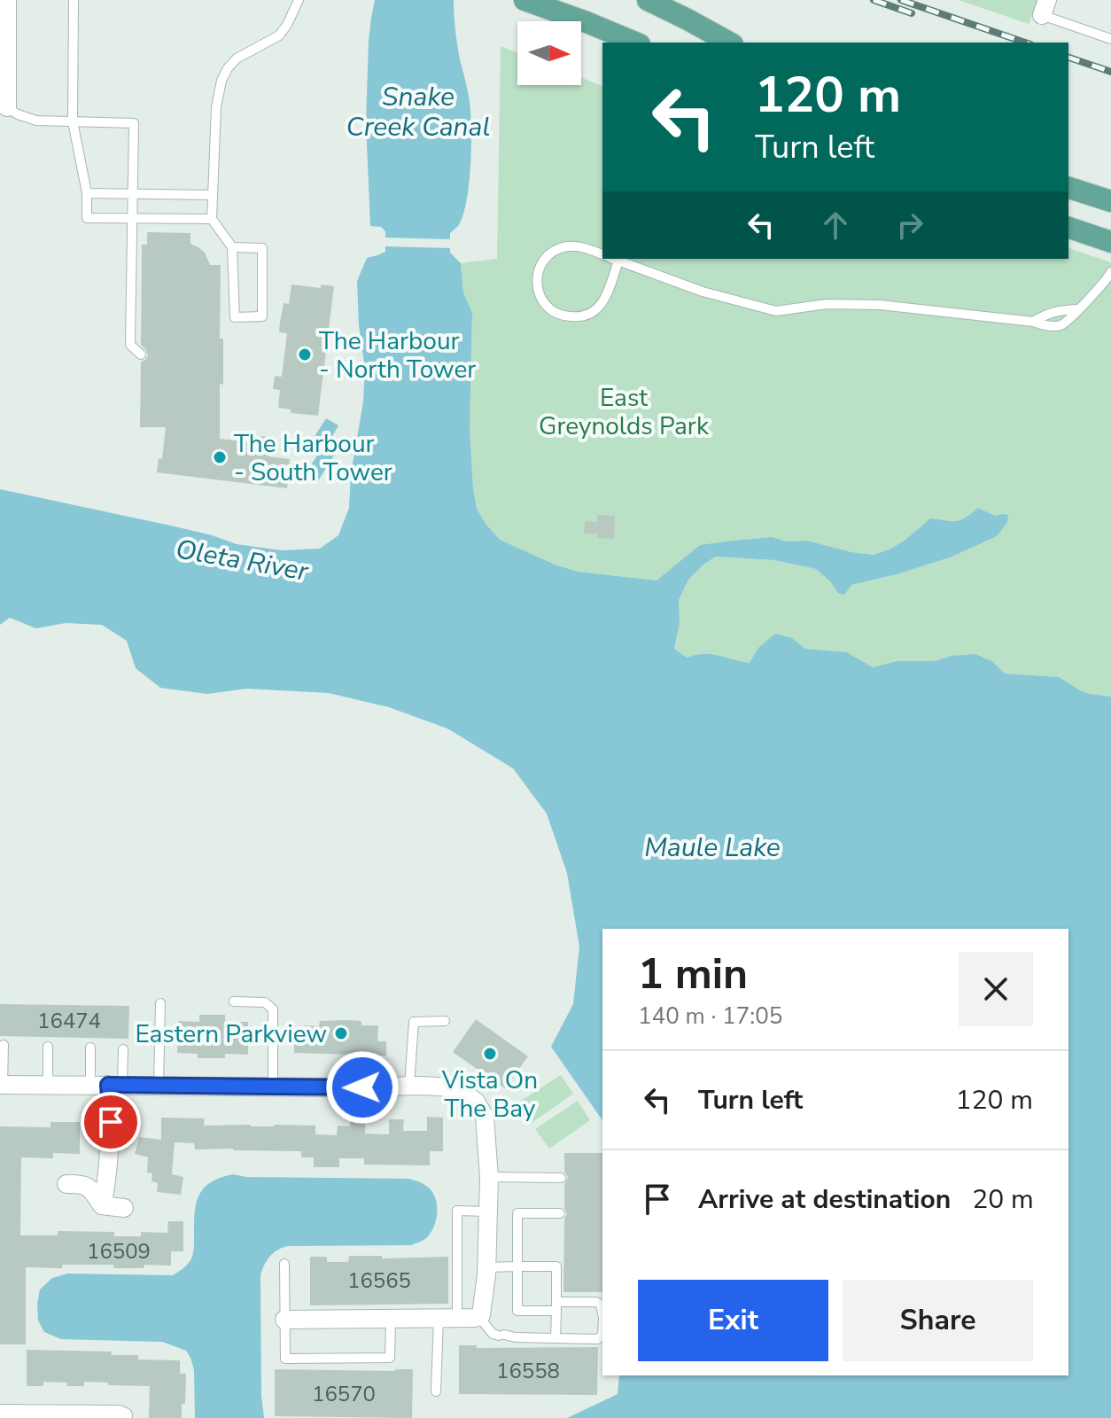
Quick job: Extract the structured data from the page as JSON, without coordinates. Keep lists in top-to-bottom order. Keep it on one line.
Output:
{"water":["Snake Creek Canal","Oleta River","Maule Lake"],"parks":["East Greynolds Park"],"places":["The Harbour - North Tower","The Harbour - South Tower","Eastern Parkview","Vista On The Bay"],"house_numbers":["16474","16509","16565","16558","16570"],"north":"right","page":{"turn":["120 m","Turn left"],"heading":["1 min","140 m · 17:05"],"list":[{"name":"Turn left","value":"120 m"},{"name":"Arrive at destination","value":"20 m"}],"buttons":["Exit","Share"]}}
